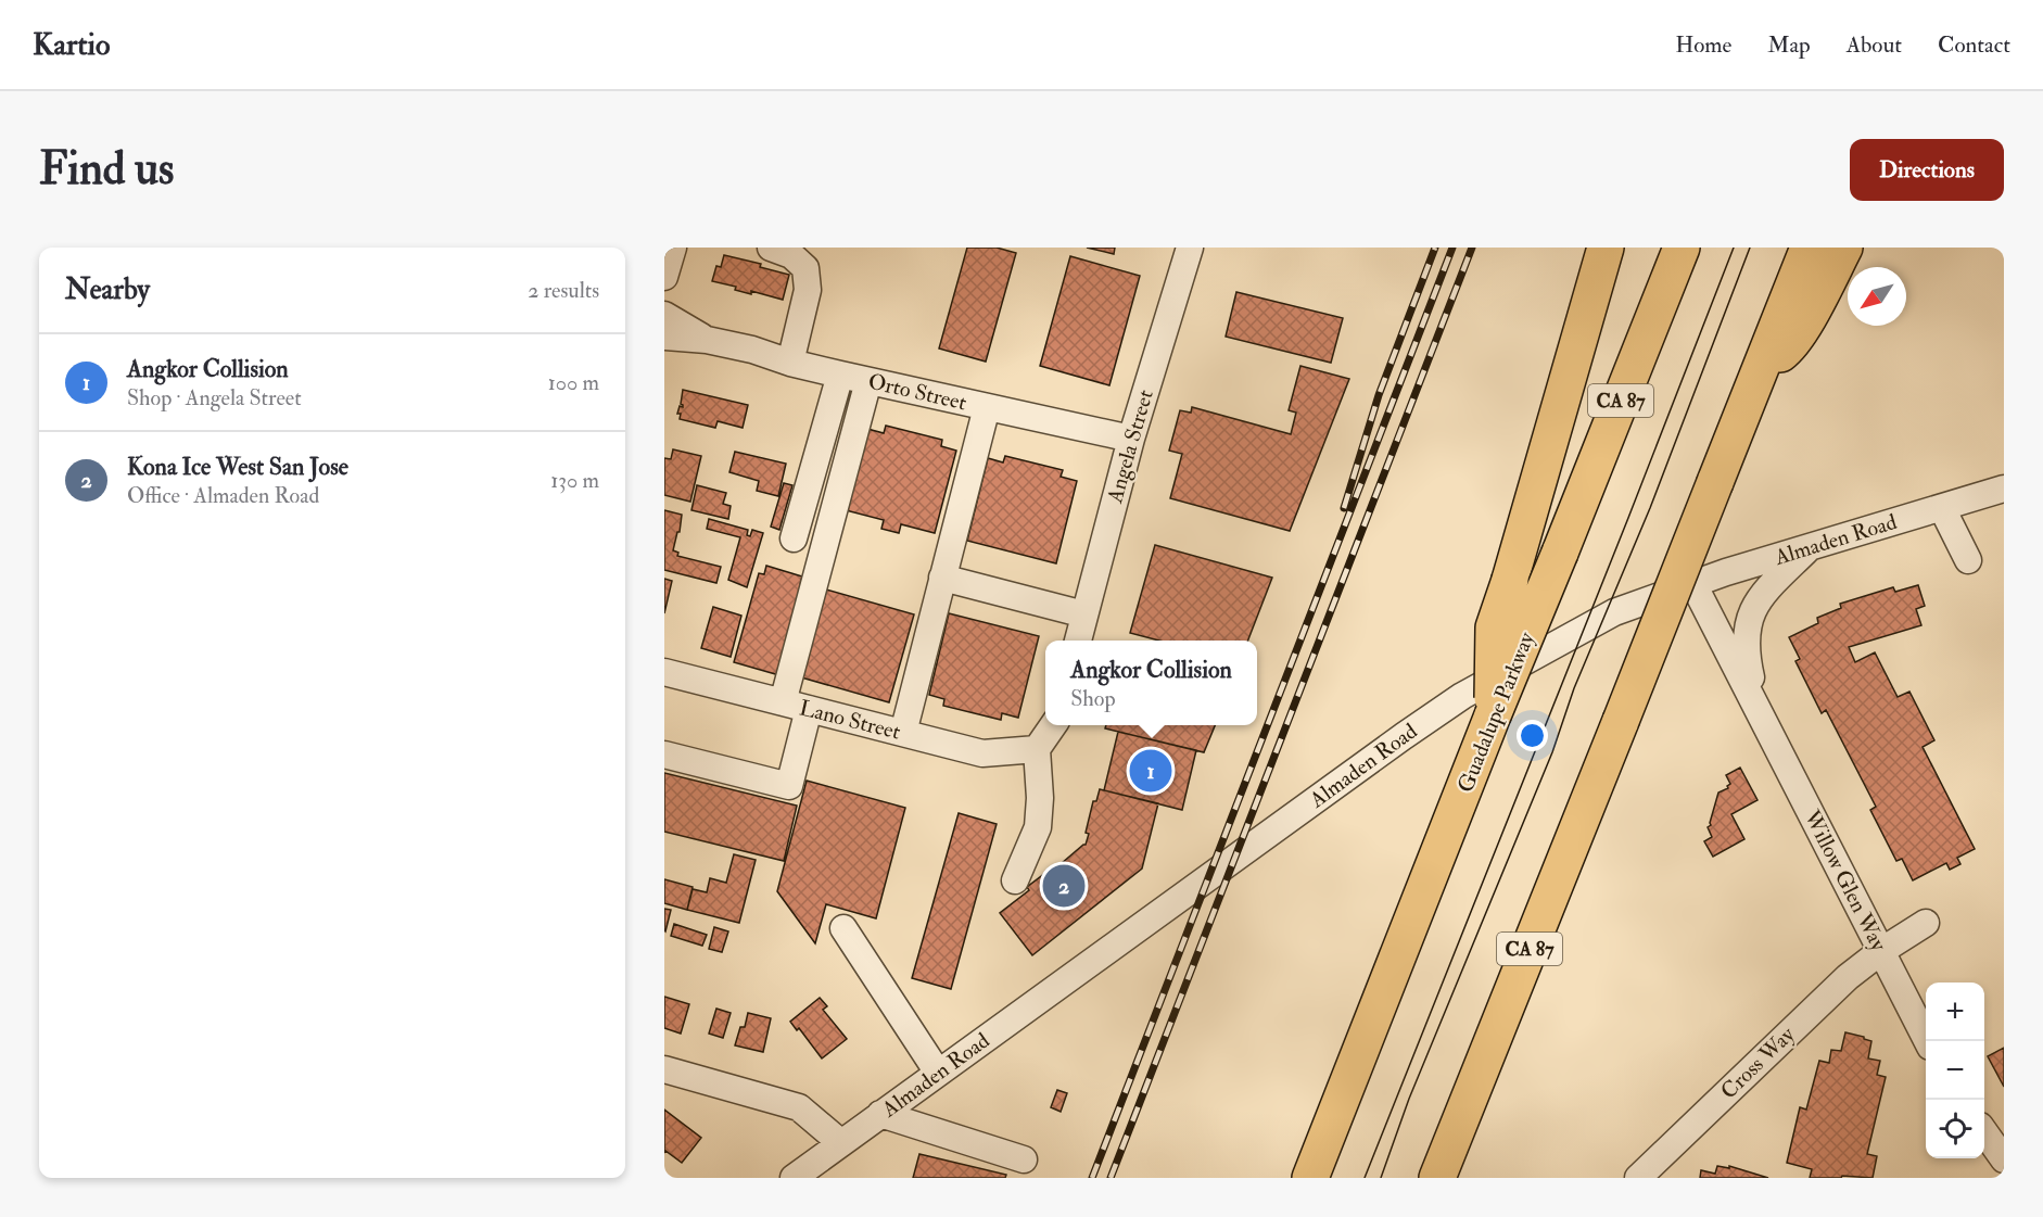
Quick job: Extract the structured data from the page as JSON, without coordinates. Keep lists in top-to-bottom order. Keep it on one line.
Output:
{"streets":{"highway":["CA 87","Guadalupe Parkway"],"street":["Orto Street","Angela Street","Almaden Road","Lano Street","Willow Glen Way","Cross Way"]},"crossings":[["Orto Street","Angela Street"],["Almaden Road","Willow Glen Way"],["Willow Glen Way","Cross Way"]],"north":"bottom left","page":{"header":"Kartio","nav":["Home","Map","About","Contact"],"buttons":"Directions","title":"Find us","heading":["Nearby","2 results"],"list":[{"mark":"1","name":"Angkor Collision","note":"Shop · Angela Street","value":"100 m"},{"mark":"2","name":"Kona Ice West San Jose","note":"Office · Almaden Road","value":"130 m"}],"popup":["Angkor Collision","Shop"],"pins":["1","2"],"map_buttons":["+","−"]}}
